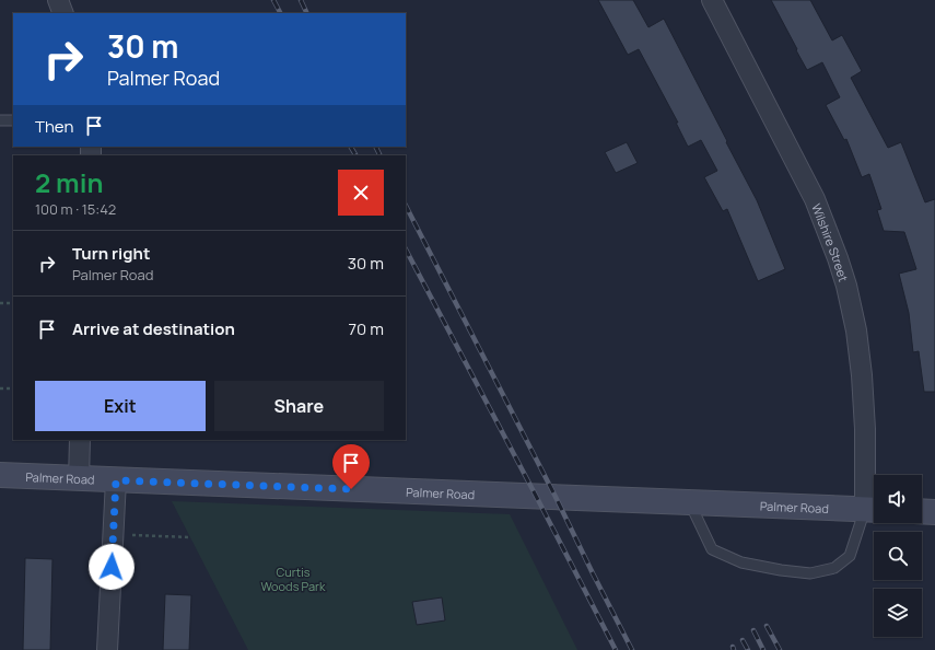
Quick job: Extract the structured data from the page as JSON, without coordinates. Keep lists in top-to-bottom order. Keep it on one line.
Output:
{"streets":{"street":["Wilshire Street","Palmer Road"]},"crossings":[["Wilshire Street","Palmer Road"]],"parks":["Curtis Woods Park"],"page":{"turn":["30 m","Palmer Road"],"then":"Then","heading":["2 min","100 m · 15:42"],"list":[{"name":"Turn right","note":"Palmer Road","value":"30 m"},{"name":"Arrive at destination","value":"70 m"}],"buttons":["Exit","Share"]}}
